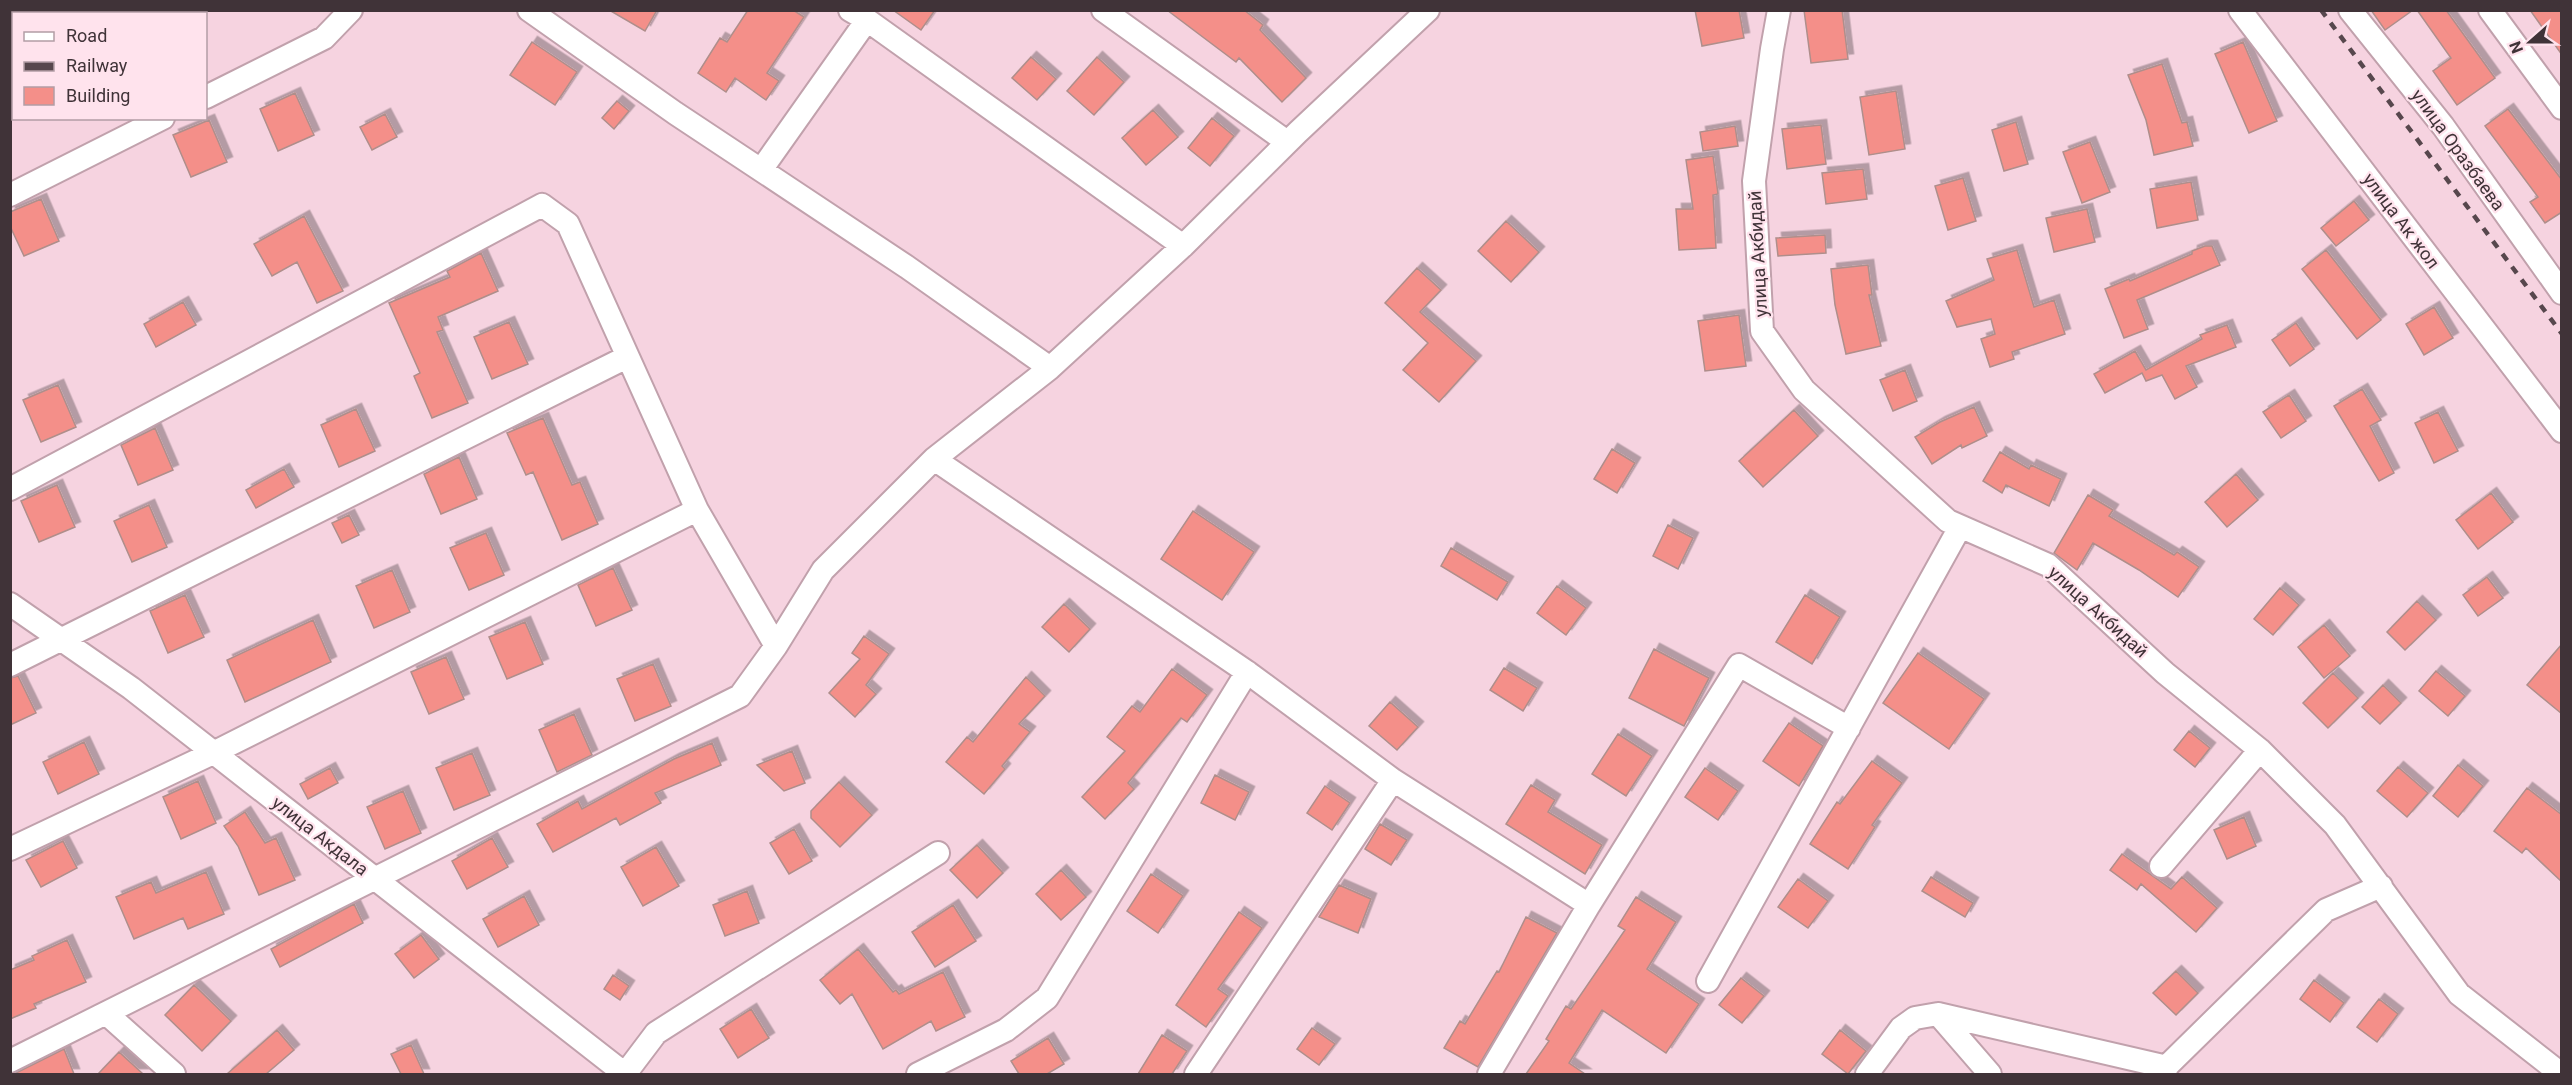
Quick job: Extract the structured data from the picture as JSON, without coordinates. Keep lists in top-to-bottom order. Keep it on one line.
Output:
{"streets":{"street":["улица Оразбаева","улица Ак жол","улица Акбидай","улица Акдала"]},"legend":["Road","Railway","Building"],"north":"left"}
